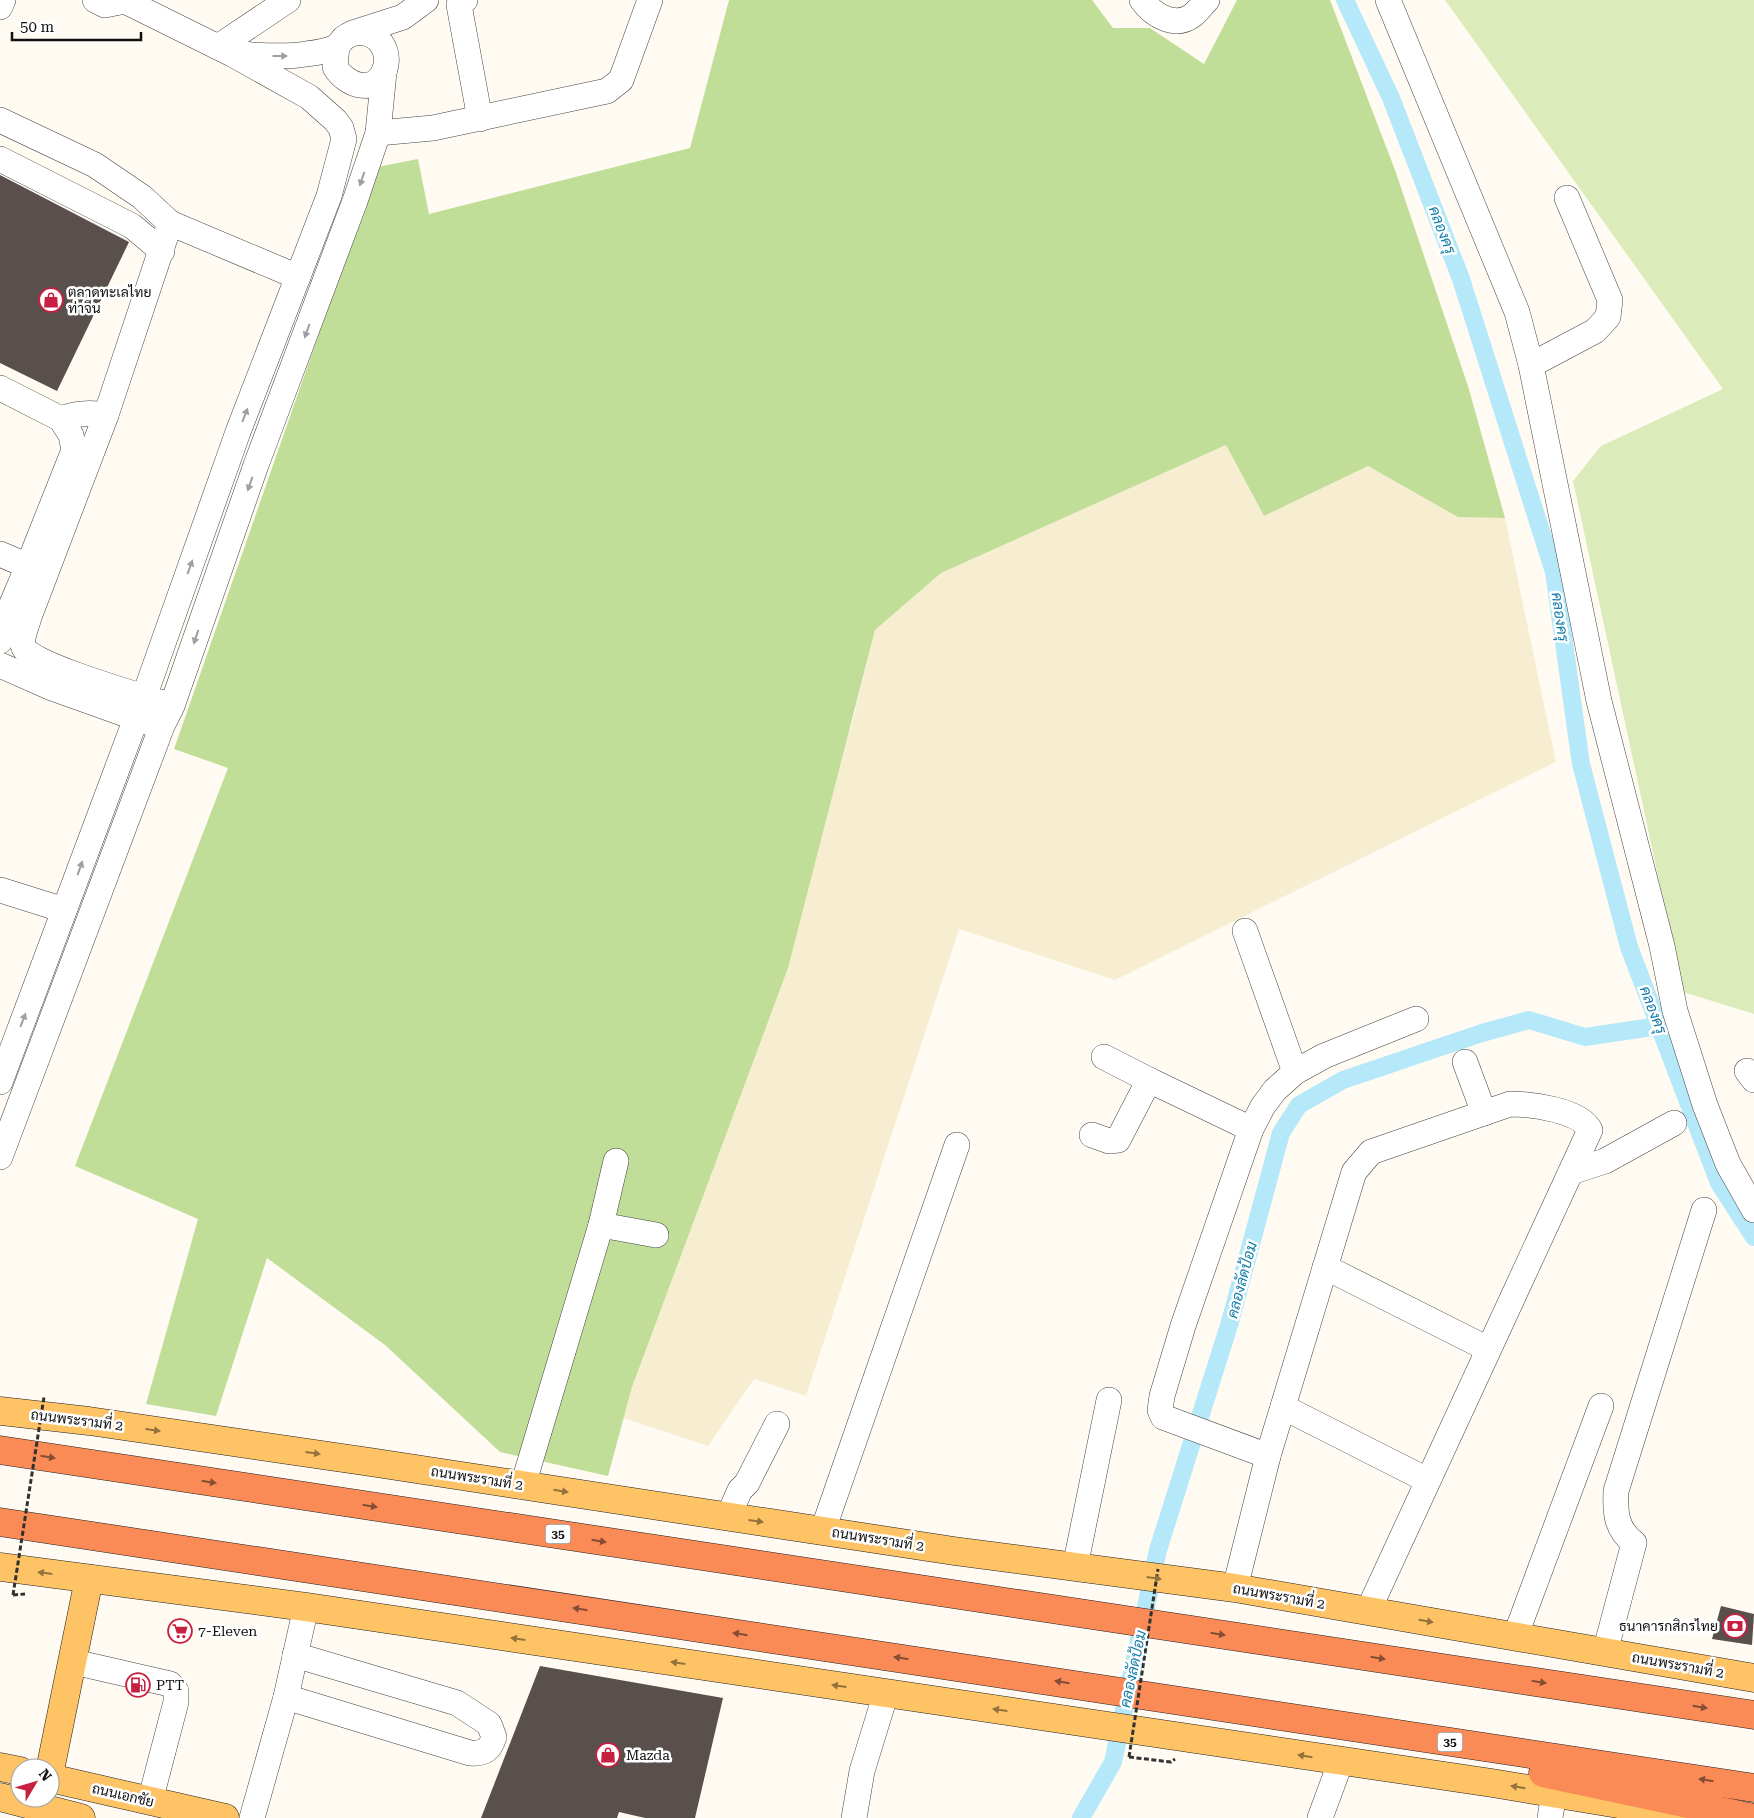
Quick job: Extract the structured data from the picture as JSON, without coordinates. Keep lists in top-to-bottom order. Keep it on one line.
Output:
{"streets":{"highway":["35"],"main road":["ถนนพระรามที่ 2","ถนนเอกชัย"]},"water":["คลองครุ","คลองลัดป้อม"],"places":{"shop":["ตลาดทะเลไทย ท่าจีน","Mazda"],"bank":["ธนาคารกสิกรไทย"],"supermarket":["7-Eleven"],"fuel station":["PTT"]},"scale_bar":"50 m","north":"top right"}
